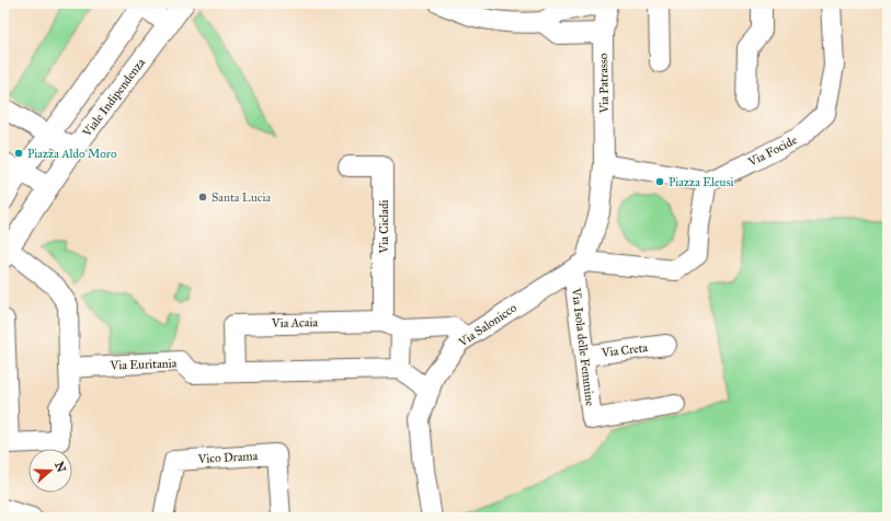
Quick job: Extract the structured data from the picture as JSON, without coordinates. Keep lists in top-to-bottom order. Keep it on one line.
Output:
{"streets":{"street":["Via Patrasso","Viale Indipendenza","Via Focide","Via Cicladi","Via Acaia","Via Salonicco","Via Isola delle Femmine","Via Creta","Via Euritania","Vico Drama"]},"crossings":[["Via Cicladi","Via Acaia"],["Via Acaia","Via Salonicco"],["Via Acaia","Via Euritania"],["Via Salonicco","Via Isola delle Femmine"],["Via Isola delle Femmine","Via Creta"]],"places":["Piazza Aldo Moro","Piazza Eleusi","Santa Lucia"],"north":"right"}
